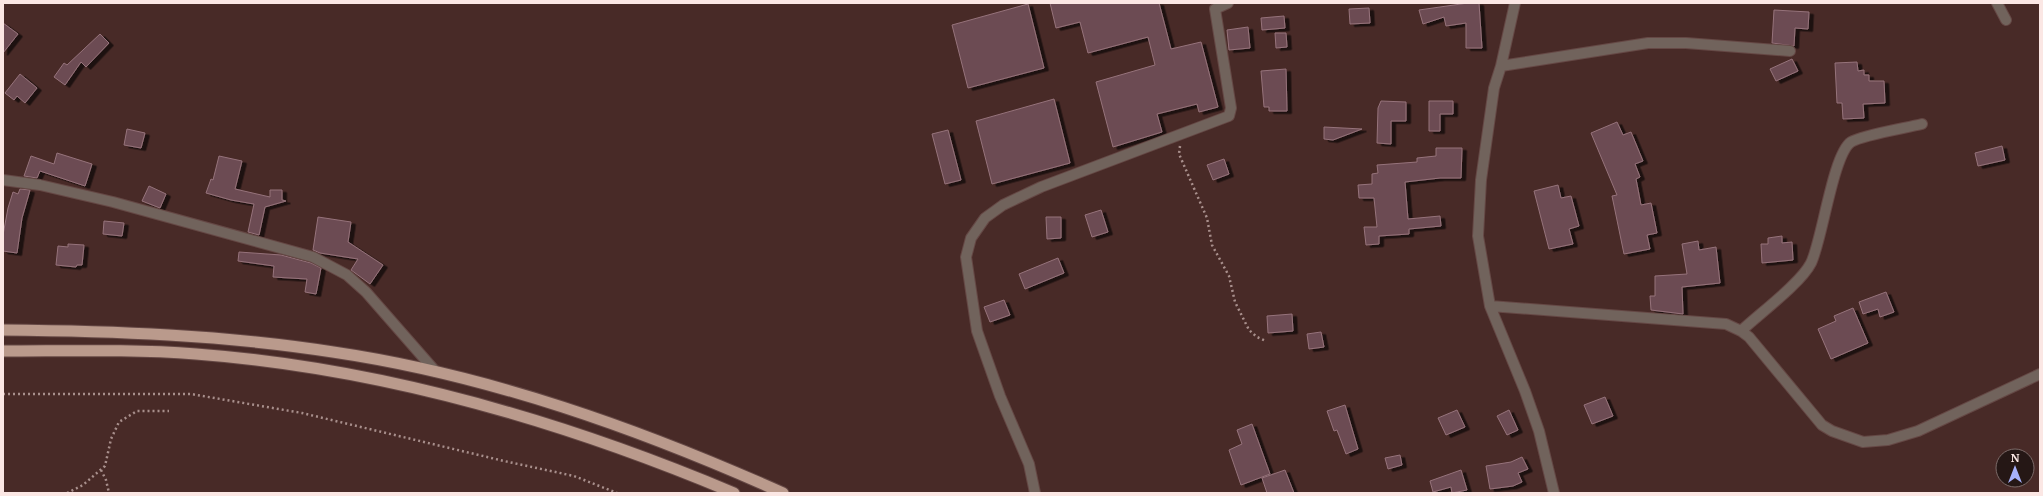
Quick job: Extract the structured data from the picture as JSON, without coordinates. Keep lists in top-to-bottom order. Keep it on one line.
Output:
{"north":"top"}
